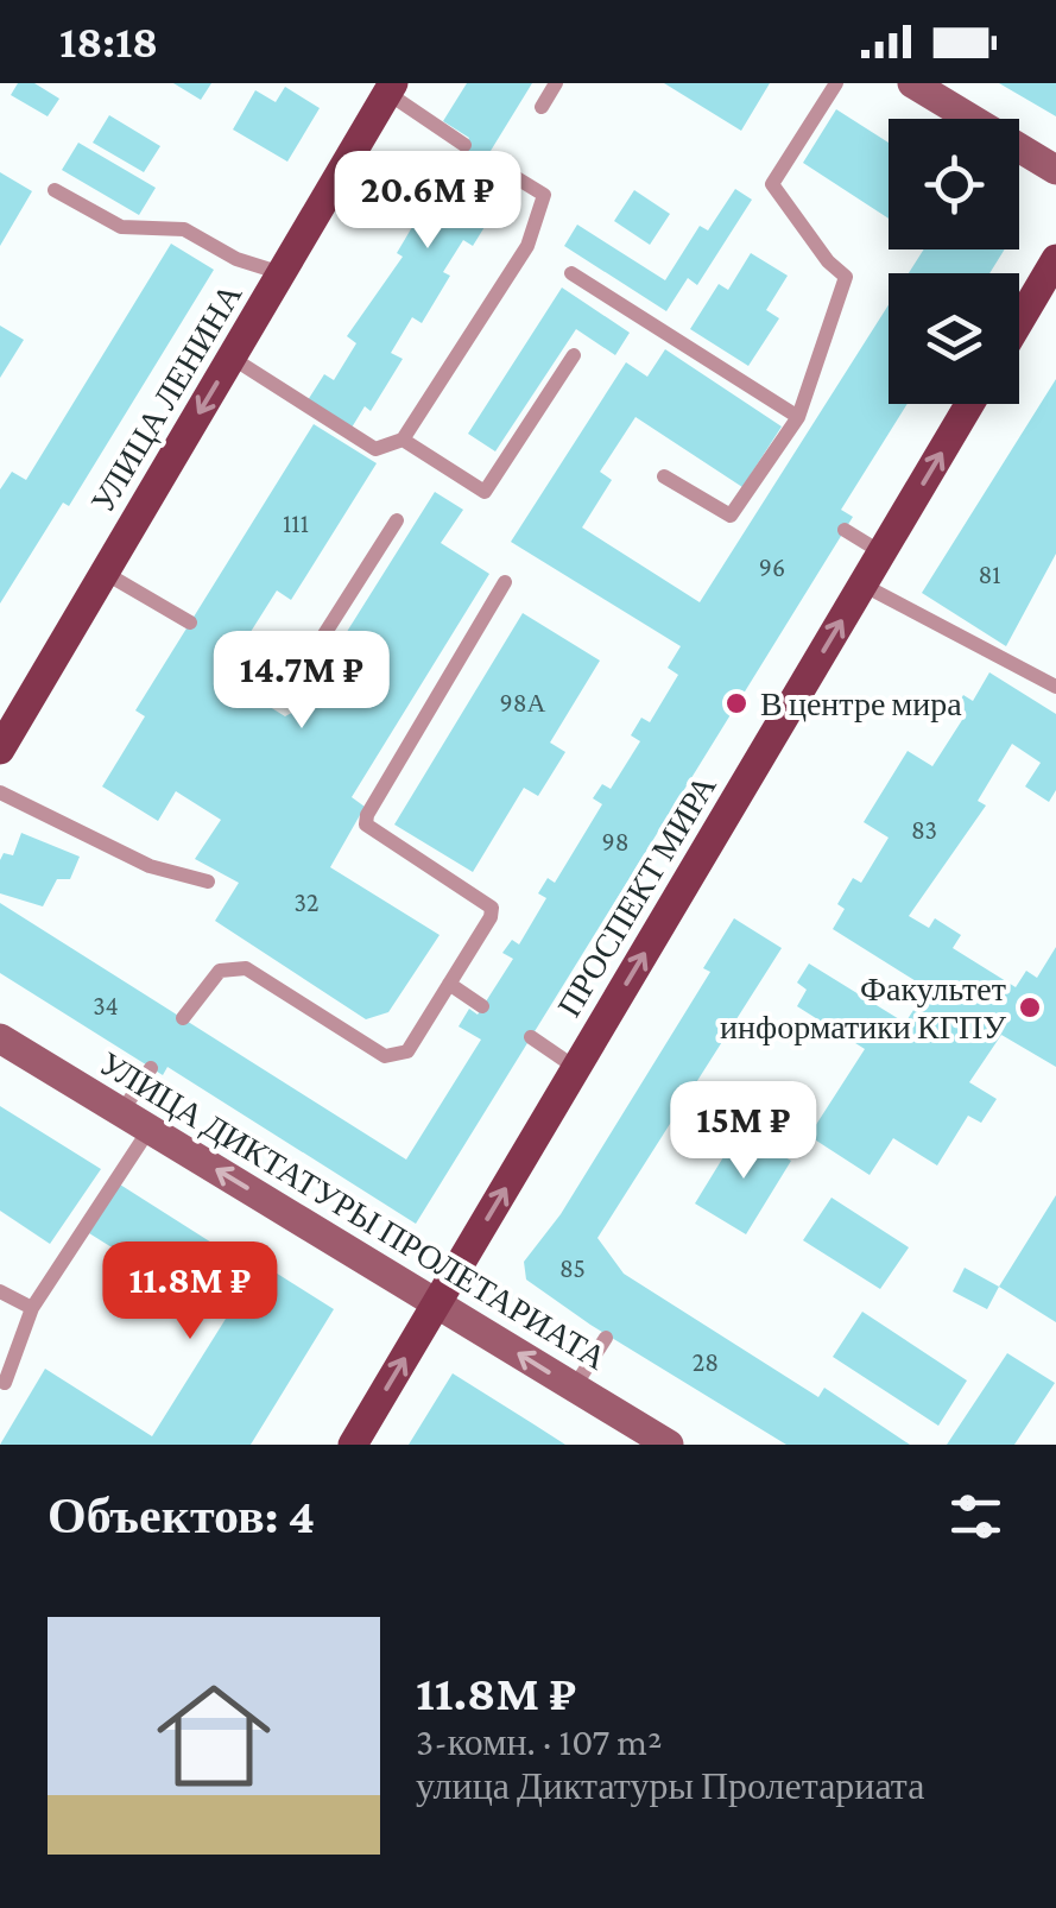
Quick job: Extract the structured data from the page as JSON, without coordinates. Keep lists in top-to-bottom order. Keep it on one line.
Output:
{"streets":{"main road":["УЛИЦА ЛЕНИНА","ПРОСПЕКТ МИРА"],"street":["УЛИЦА ДИКТАТУРЫ ПРОЛЕТАРИАТА"]},"crossings":[["ПРОСПЕКТ МИРА","УЛИЦА ДИКТАТУРЫ ПРОЛЕТАРИАТА"]],"one_way":["ПРОСПЕКТ МИРА","УЛИЦА ДИКТАТУРЫ ПРОЛЕТАРИАТА"],"places":["В центре мира","Факультет информатики КГПУ"],"house_numbers":["111","96","81","98А","83","98","32","34","85","28"],"page":{"status":"18:18","price":["20.6M ₽","14.7M ₽","15M ₽","11.8M ₽"],"heading":"Объектов: 4","list":[{"name":"11.8M ₽","note":"3-комн. · 107 m² · улица Диктатуры Пролетариата"}]}}
